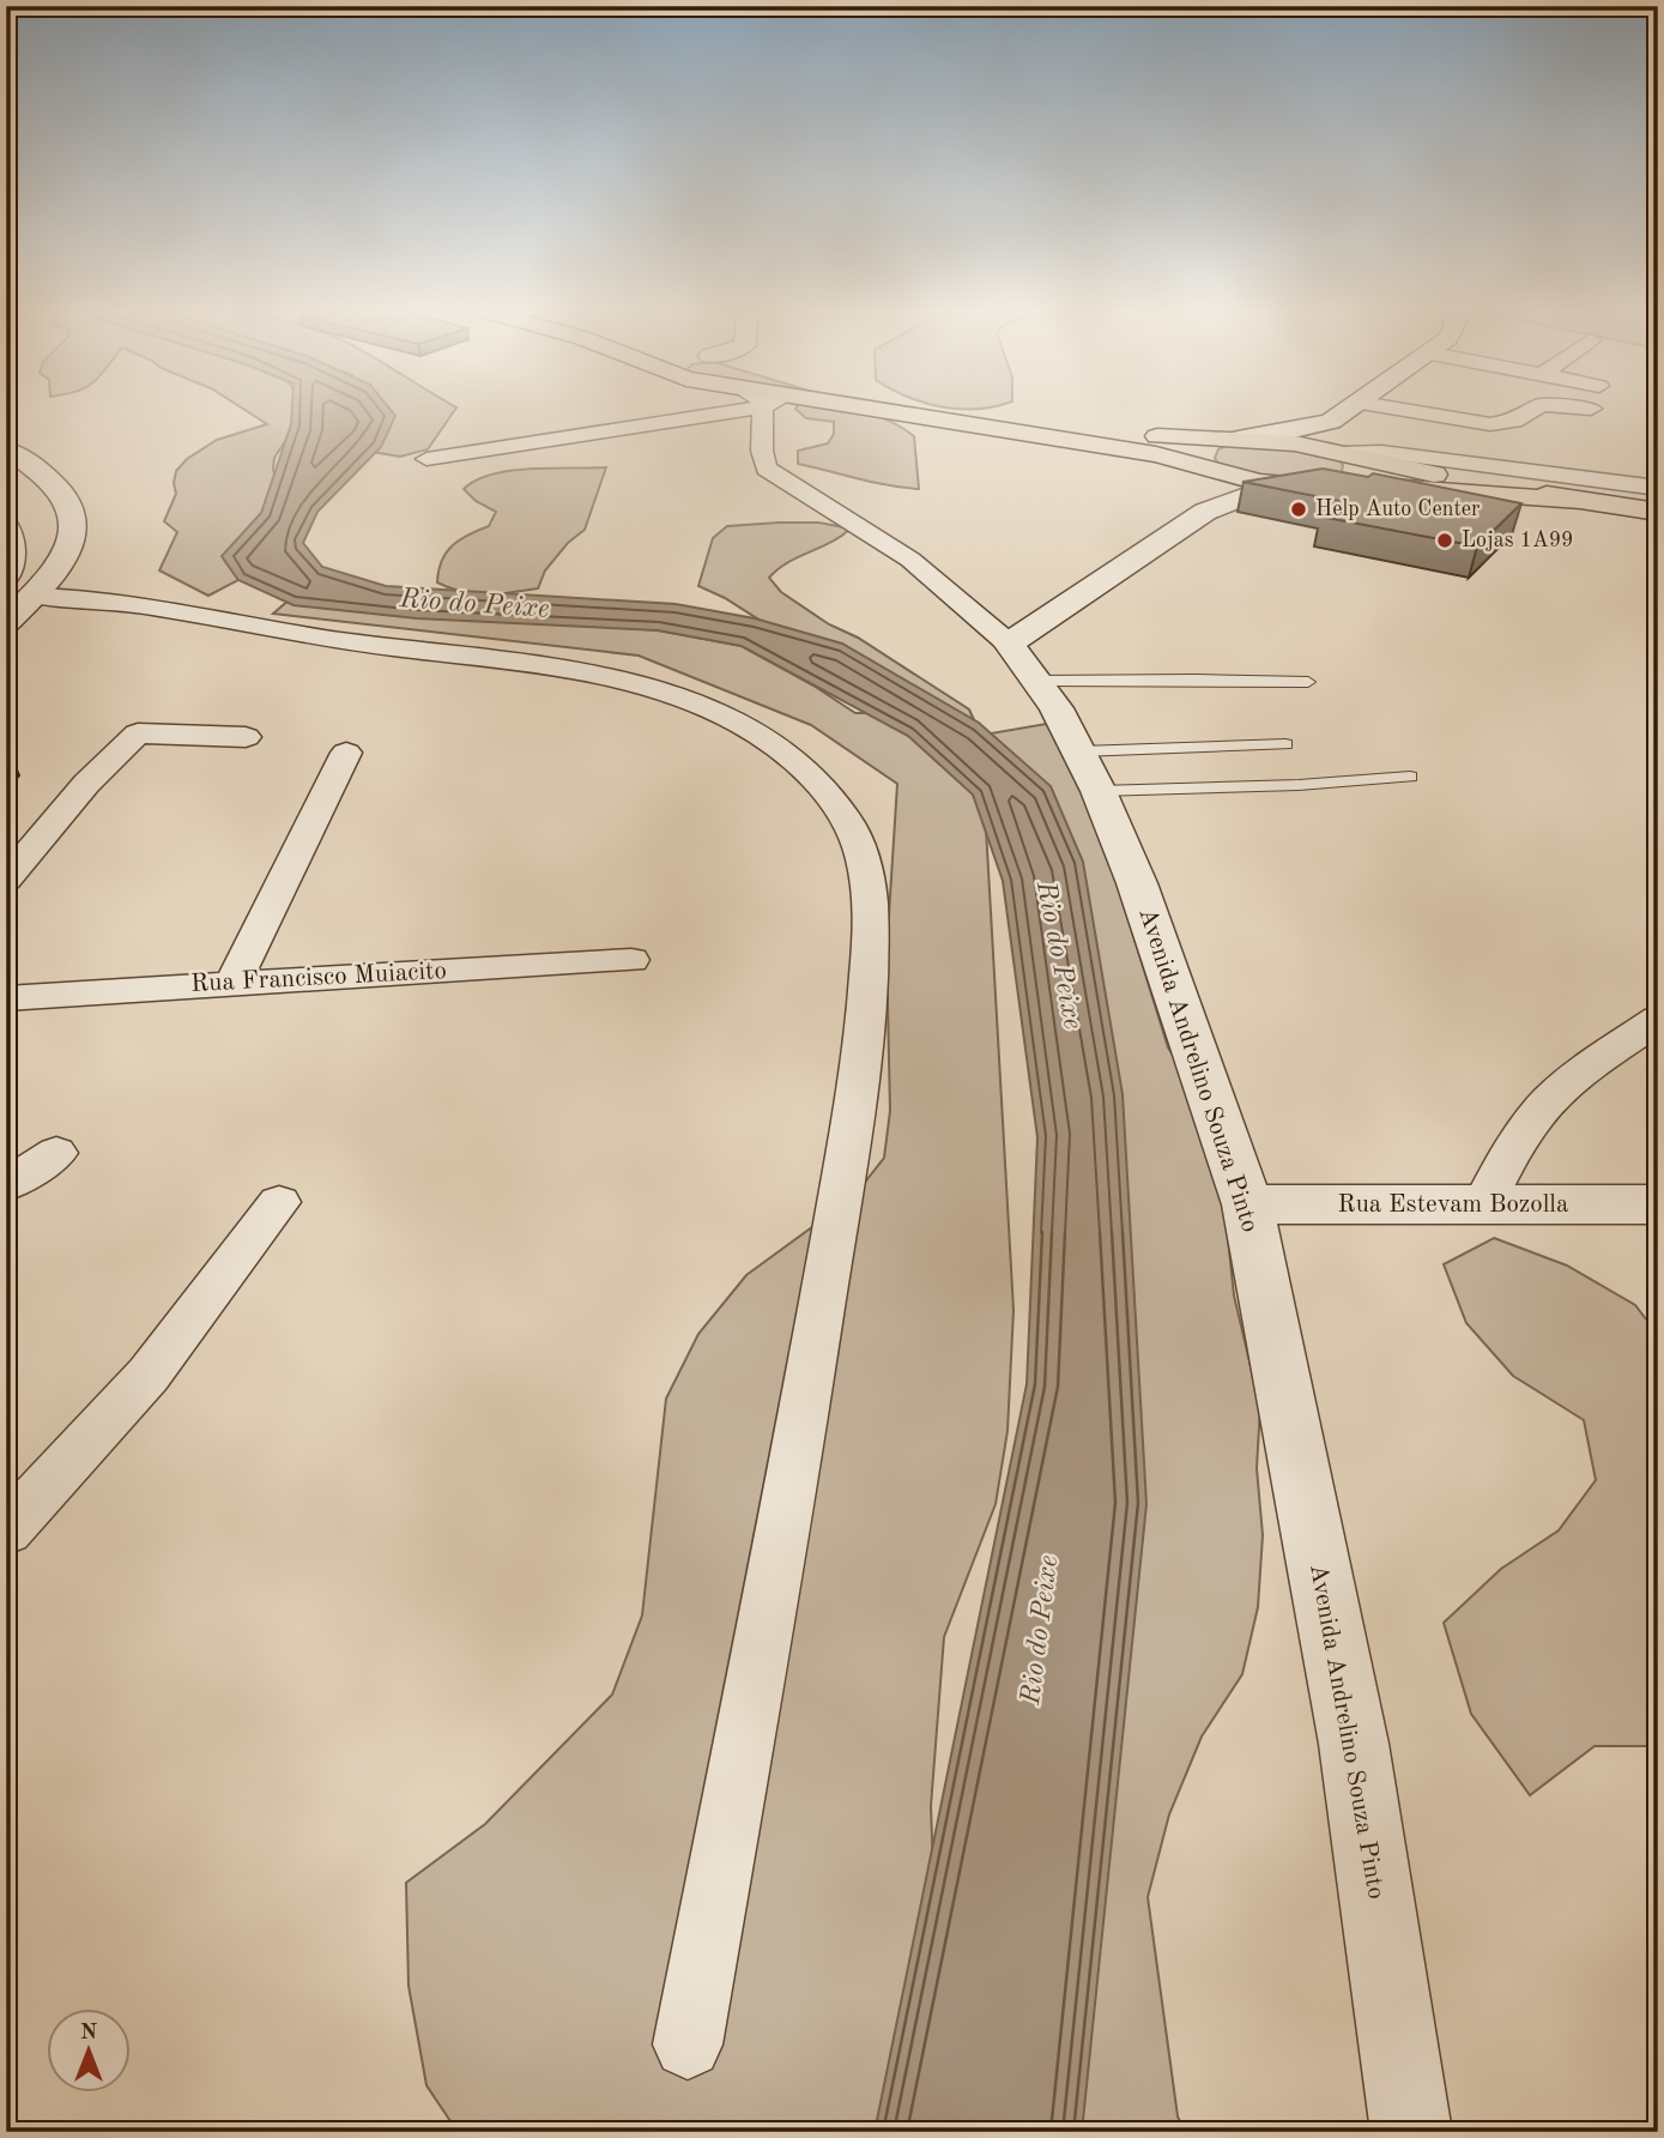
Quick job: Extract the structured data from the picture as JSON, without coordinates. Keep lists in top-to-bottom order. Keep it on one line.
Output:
{"streets":{"street":["Rua Francisco Muiacito","Avenida Andrelino Souza Pinto","Rua Estevam Bozolla"]},"crossings":[["Avenida Andrelino Souza Pinto","Rua Estevam Bozolla"]],"water":["Rio do Peixe"],"places":["Help Auto Center","Lojas 1A99"],"north":"top"}
